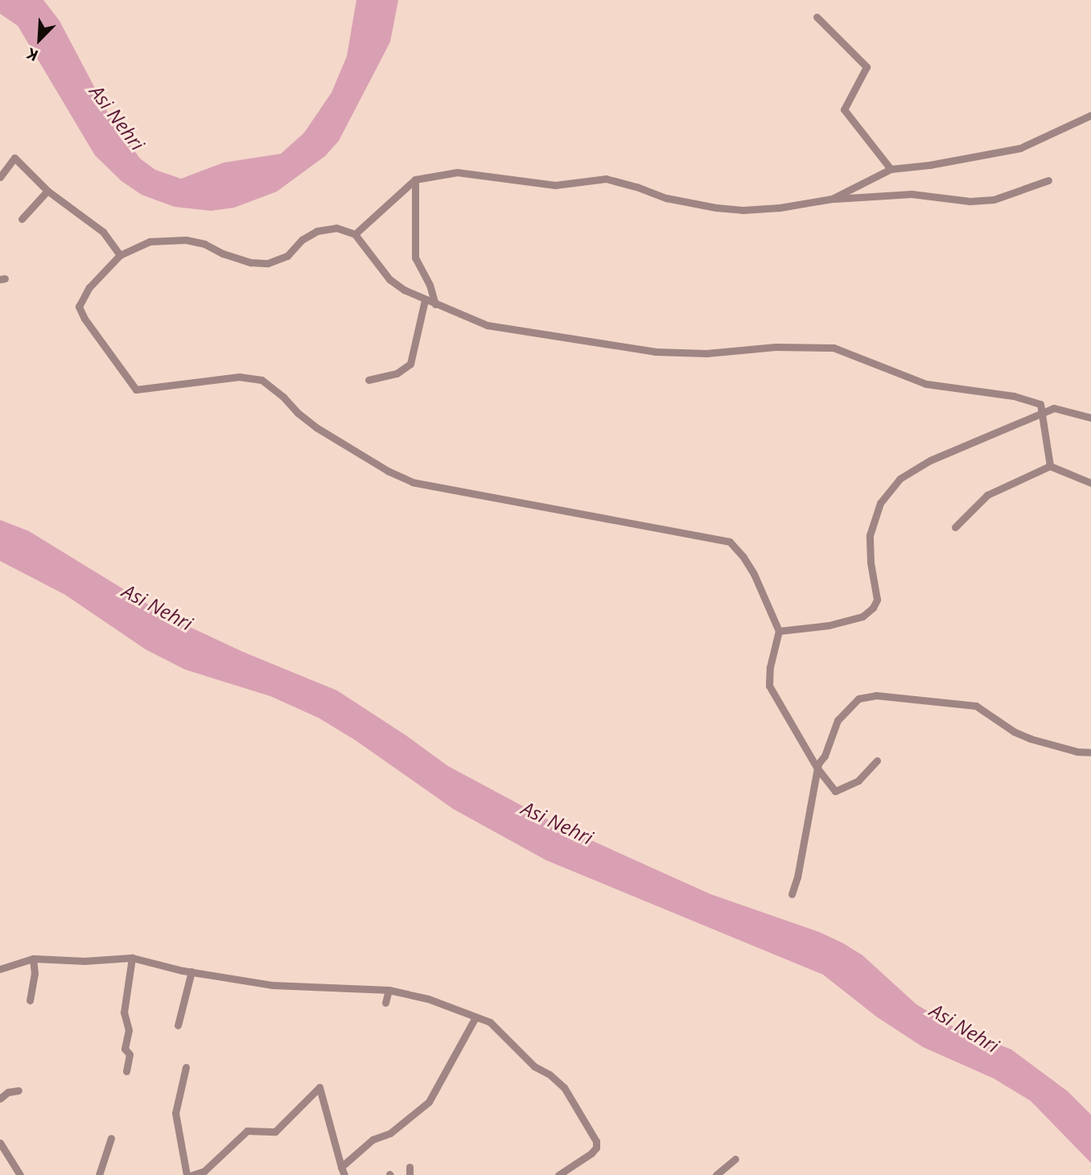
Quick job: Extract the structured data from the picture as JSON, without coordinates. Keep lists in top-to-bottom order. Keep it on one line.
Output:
{"water":["Asi Nehri"],"north":"bottom left"}
